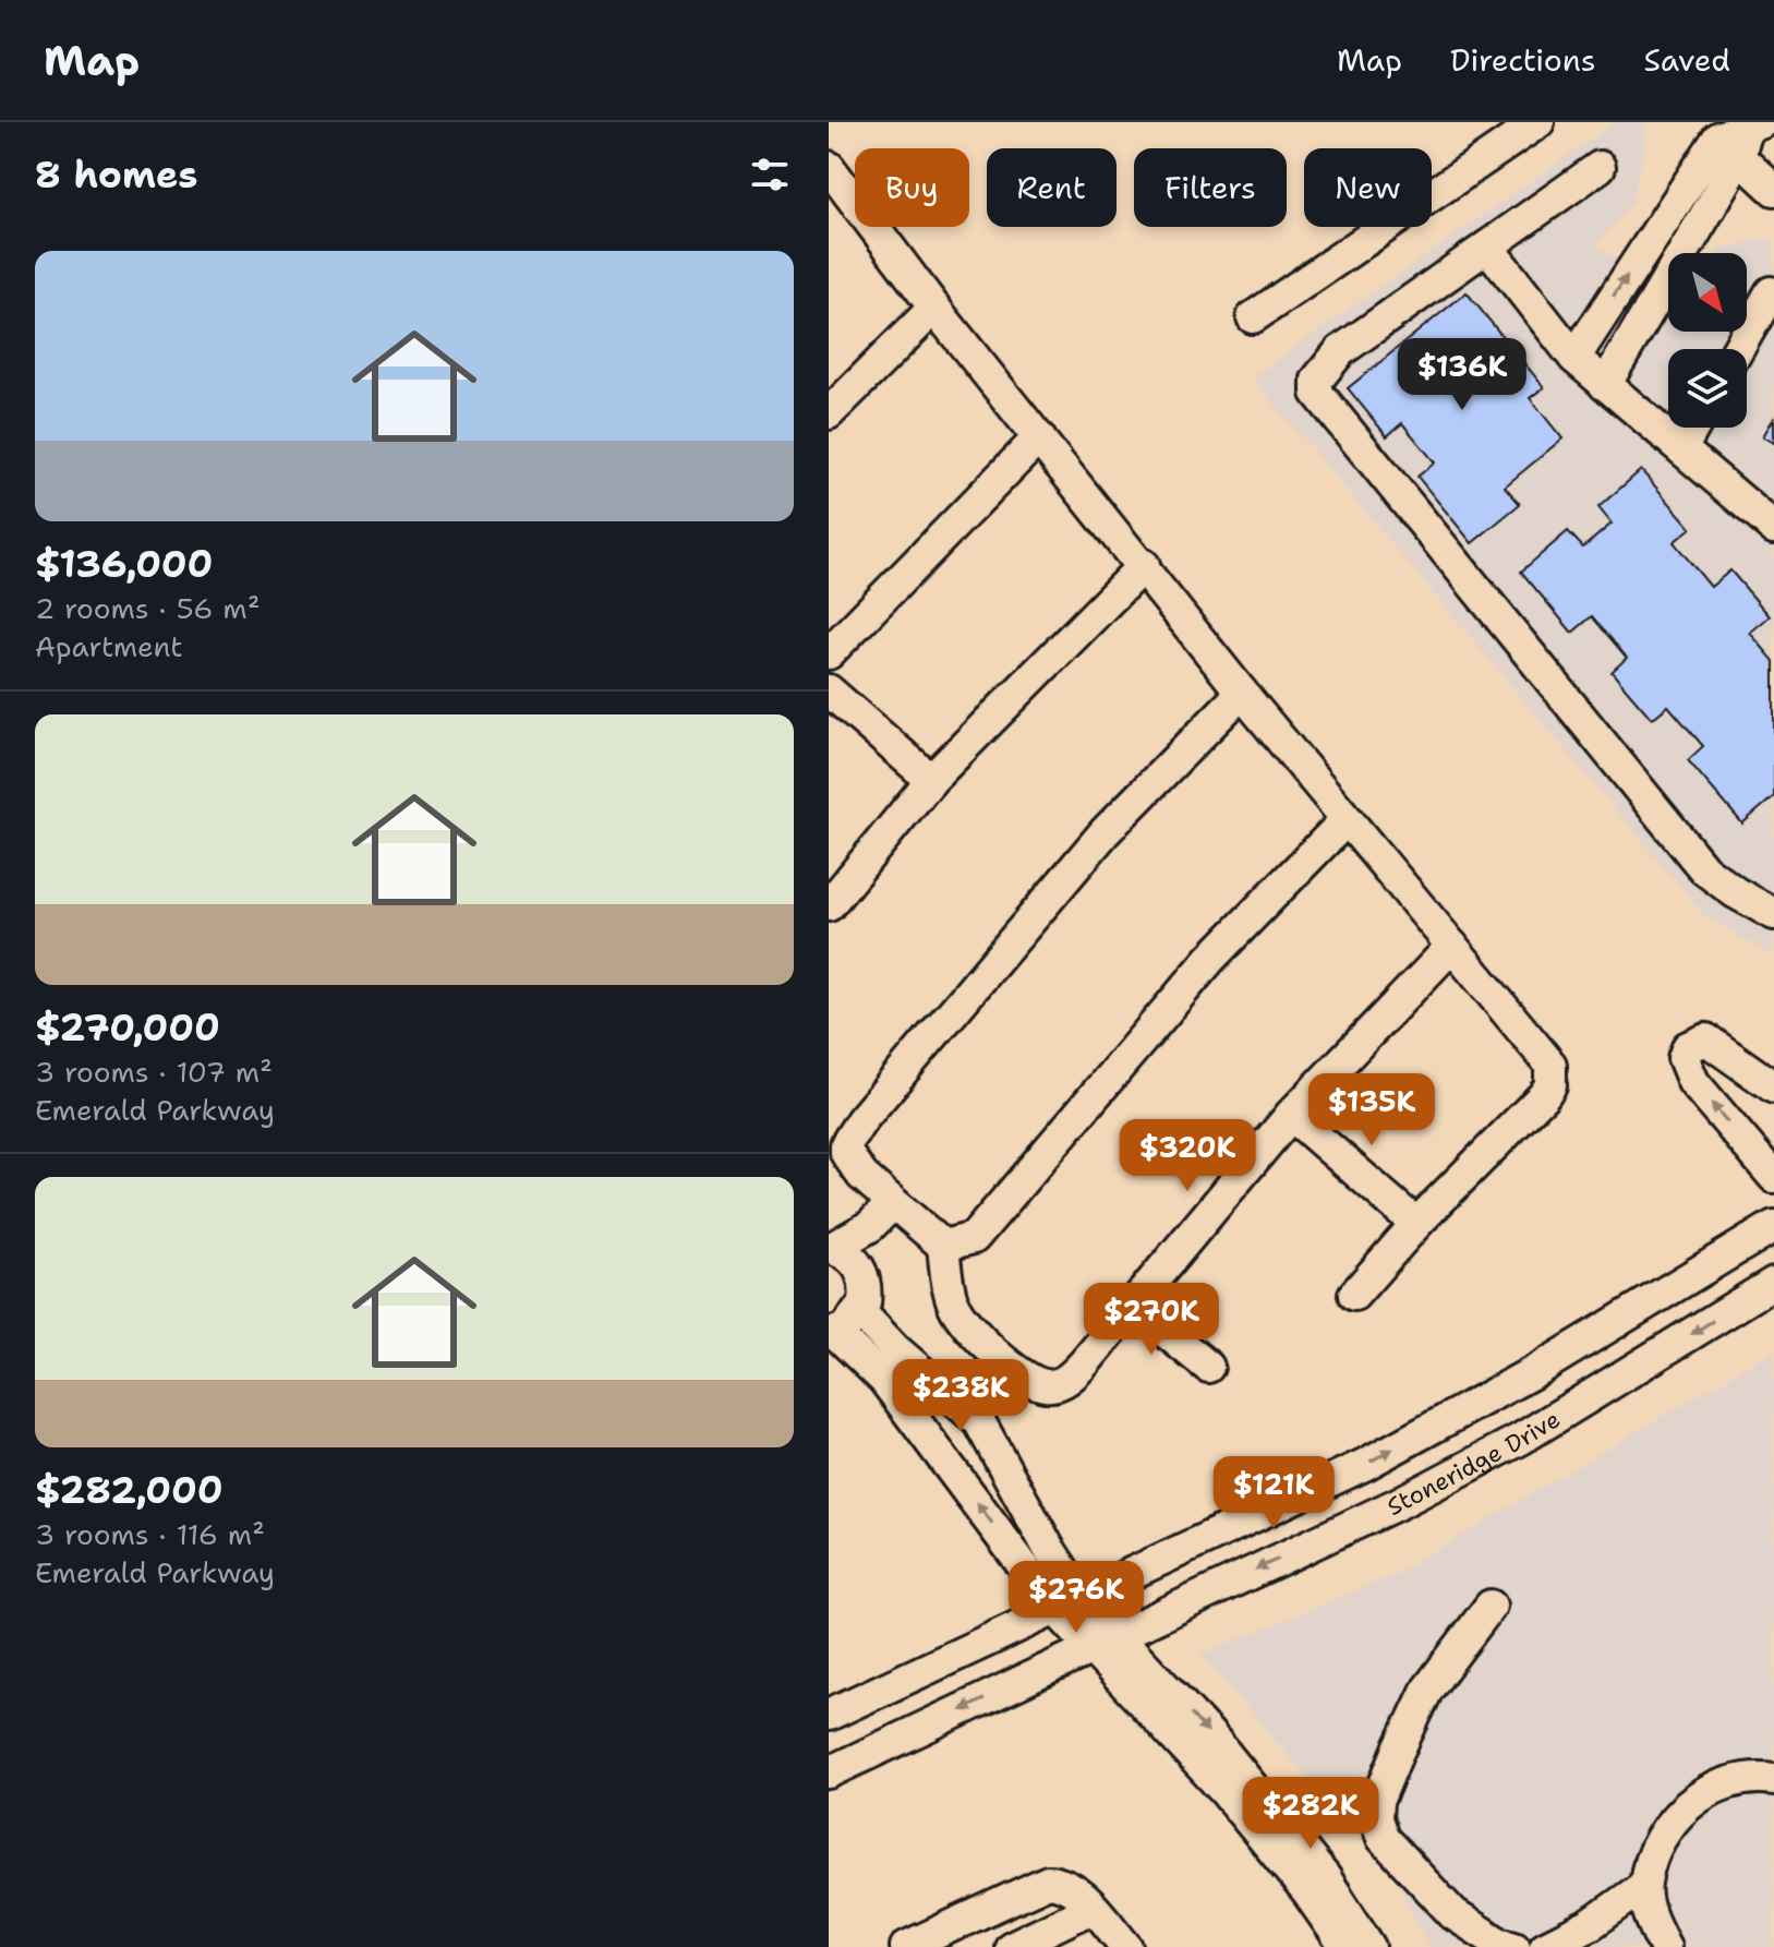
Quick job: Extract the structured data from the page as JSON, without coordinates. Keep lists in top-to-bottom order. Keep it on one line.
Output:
{"streets":{"street":["Stoneridge Drive"]},"north":"bottom right","page":{"header":"Map","nav":["Map","Directions","Saved"],"heading":"8 homes","chip":["Buy","Rent","Filters","New"],"list":[{"name":"$136,000","note":"2 rooms · 56 m² · Apartment"},{"name":"$270,000","note":"3 rooms · 107 m² · Emerald Parkway"},{"name":"$282,000","note":"3 rooms · 116 m² · Emerald Parkway"}],"price":["$136K","$135K","$320K","$270K","$238K","$121K","$276K","$282K"]}}
